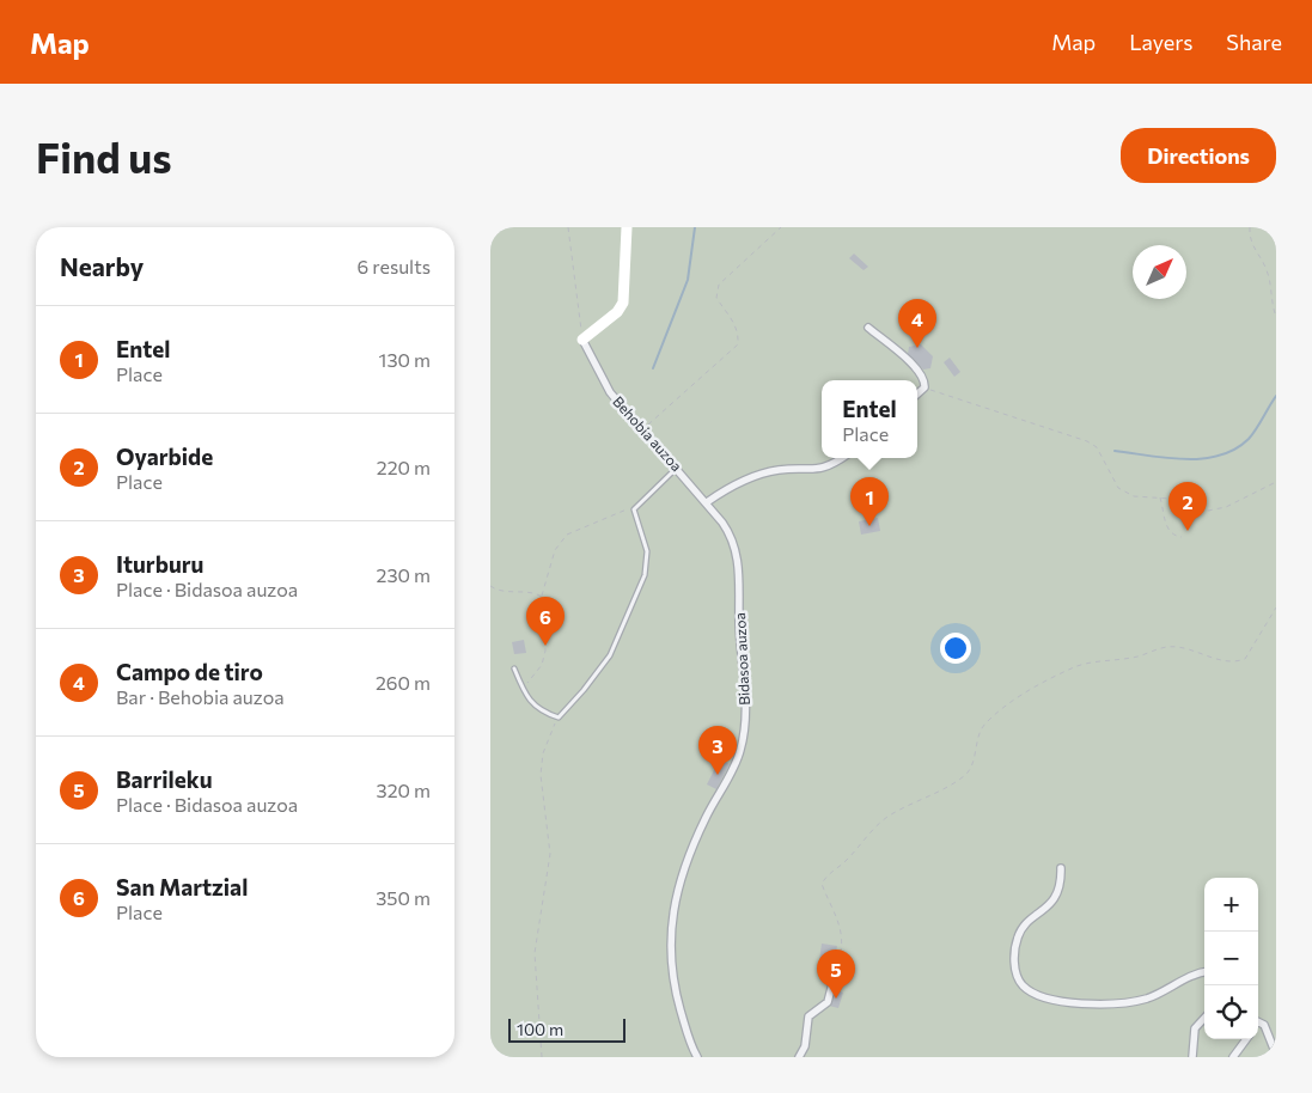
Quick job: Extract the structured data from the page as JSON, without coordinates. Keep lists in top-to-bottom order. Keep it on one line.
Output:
{"streets":{"street":["Behobia auzoa","Bidasoa auzoa"]},"crossings":[["Behobia auzoa","Bidasoa auzoa"]],"scale_bar":"100 m","north":"top right","page":{"header":"Map","nav":["Map","Layers","Share"],"buttons":"Directions","title":"Find us","heading":["Nearby","6 results"],"pins":["4","1","2","6","3","5"],"list":[{"mark":"1","name":"Entel","note":"Place","value":"130 m"},{"mark":"2","name":"Oyarbide","note":"Place","value":"220 m"},{"mark":"3","name":"Iturburu","note":"Place · Bidasoa auzoa","value":"230 m"},{"mark":"4","name":"Campo de tiro","note":"Bar · Behobia auzoa","value":"260 m"},{"mark":"5","name":"Barrileku","note":"Place · Bidasoa auzoa","value":"320 m"},{"mark":"6","name":"San Martzial","note":"Place","value":"350 m"}],"popup":["Entel","Place"],"map_buttons":["+","−"],"scale":"100 m"}}
